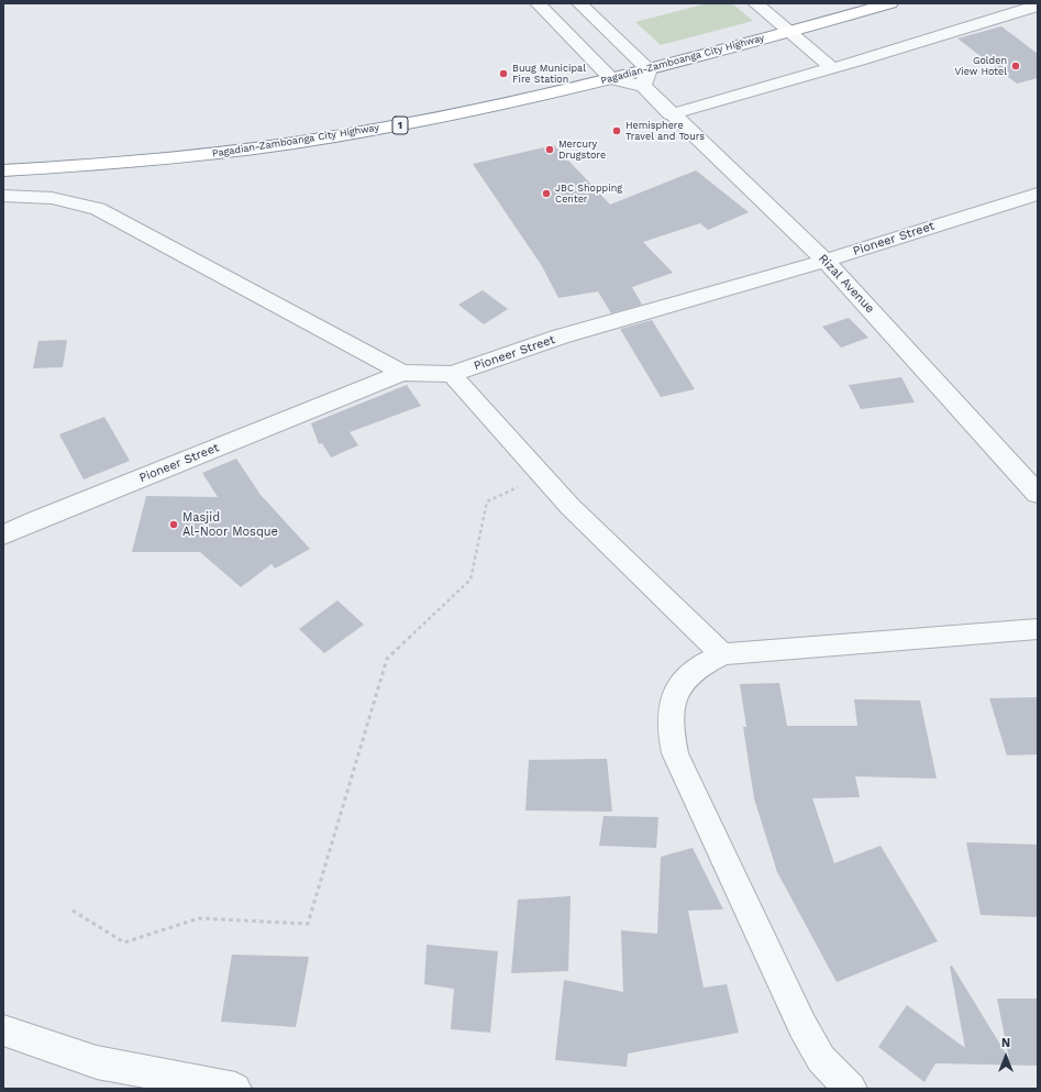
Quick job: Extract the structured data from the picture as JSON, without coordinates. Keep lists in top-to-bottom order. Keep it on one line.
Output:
{"streets":{"highway":["Pagadian-Zamboanga City Highway","1"],"street":["Pioneer Street","Rizal Avenue"]},"crossings":[["Pagadian-Zamboanga City Highway","Rizal Avenue"],["Pioneer Street","Rizal Avenue"]],"places":["Golden View Hotel","Buug Municipal Fire Station","Hemisphere Travel and Tours","Mercury Drugstore","JBC Shopping Center","Masjid Al-Noor Mosque"],"north":"top"}
